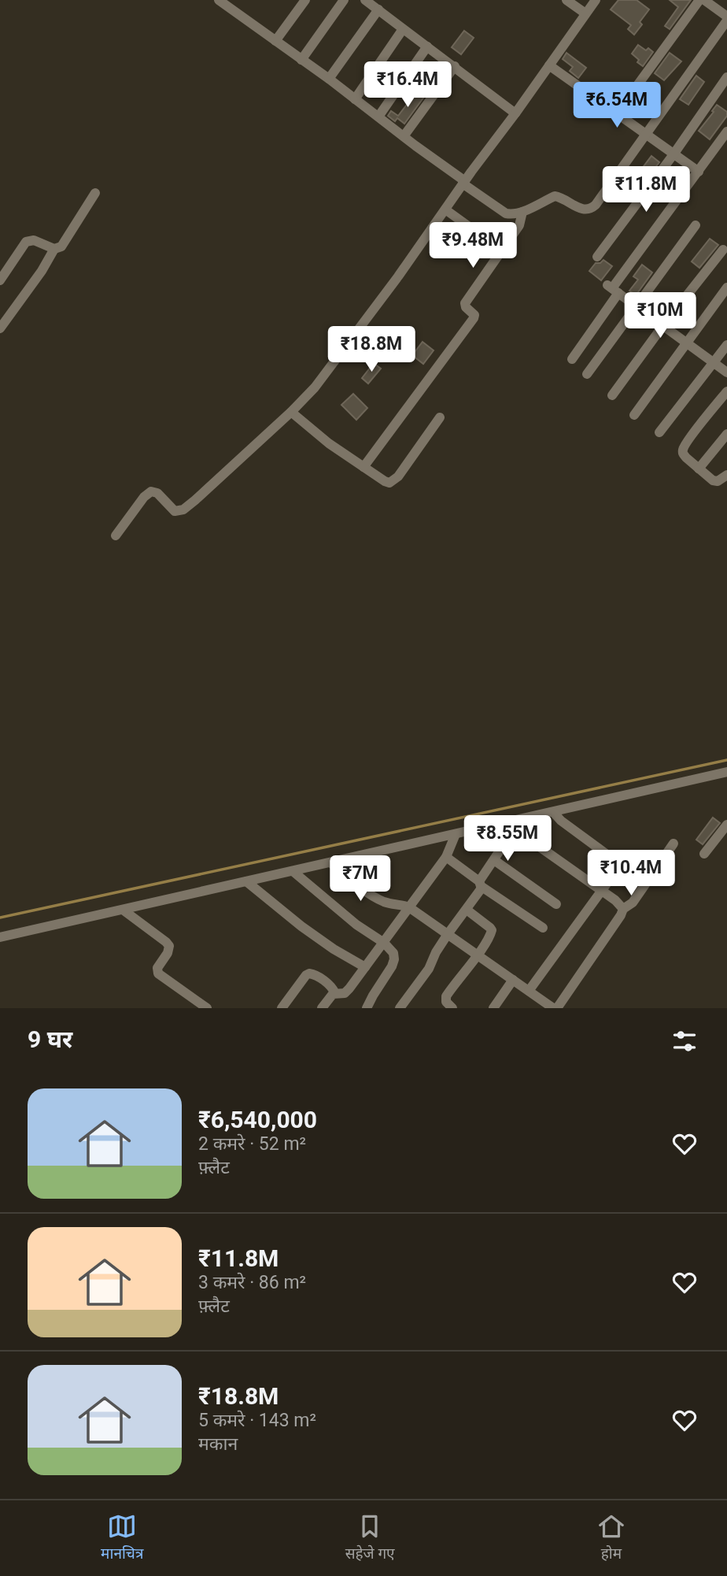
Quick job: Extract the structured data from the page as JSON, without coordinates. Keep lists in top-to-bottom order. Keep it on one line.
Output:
{"page":{"price":["₹16.4M","₹6.54M","₹11.8M","₹9.48M","₹10M","₹18.8M","₹8.55M","₹10.4M","₹7M"],"heading":"9 घर","list":[{"name":"₹6,540,000","note":"2 कमरे · 52 m² · फ़्लैट"},{"name":"₹11.8M","note":"3 कमरे · 86 m² · फ़्लैट"},{"name":"₹18.8M","note":"5 कमरे · 143 m² · मकान"}],"tabs":["मानचित्र","सहेजे गए","होम"]}}
